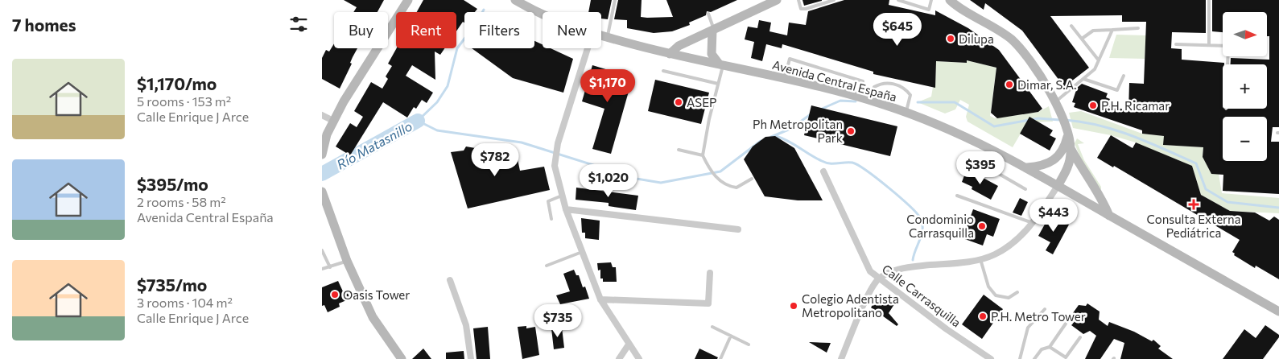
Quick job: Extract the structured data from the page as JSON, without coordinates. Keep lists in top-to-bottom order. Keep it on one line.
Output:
{"streets":{"main road":["Avenida Central España"],"street":["Calle Carrasquilla"]},"water":["Río Matasnillo"],"places":{"other":["Dilupa","Dimar, S.A.","ASEP","P.H. Ricamar","Ph Metropolitan Park","Condominio Carrasquilla","Oasis Tower","Colegio Adentista Metropolitano","P.H. Metro Tower"],"health":["Consulta Externa Pediátrica"]},"north":"right","page":{"heading":"7 homes","map_buttons":["+","−"],"chip":["Buy","Rent","Filters","New"],"price":["$645","$1,170","$782","$395","$1,020","$443","$735"],"list":[{"name":"$1,170/mo","note":"5 rooms · 153 m² · Calle Enrique J Arce"},{"name":"$395/mo","note":"2 rooms · 58 m² · Avenida Central España"},{"name":"$735/mo","note":"3 rooms · 104 m² · Calle Enrique J Arce"}]}}
